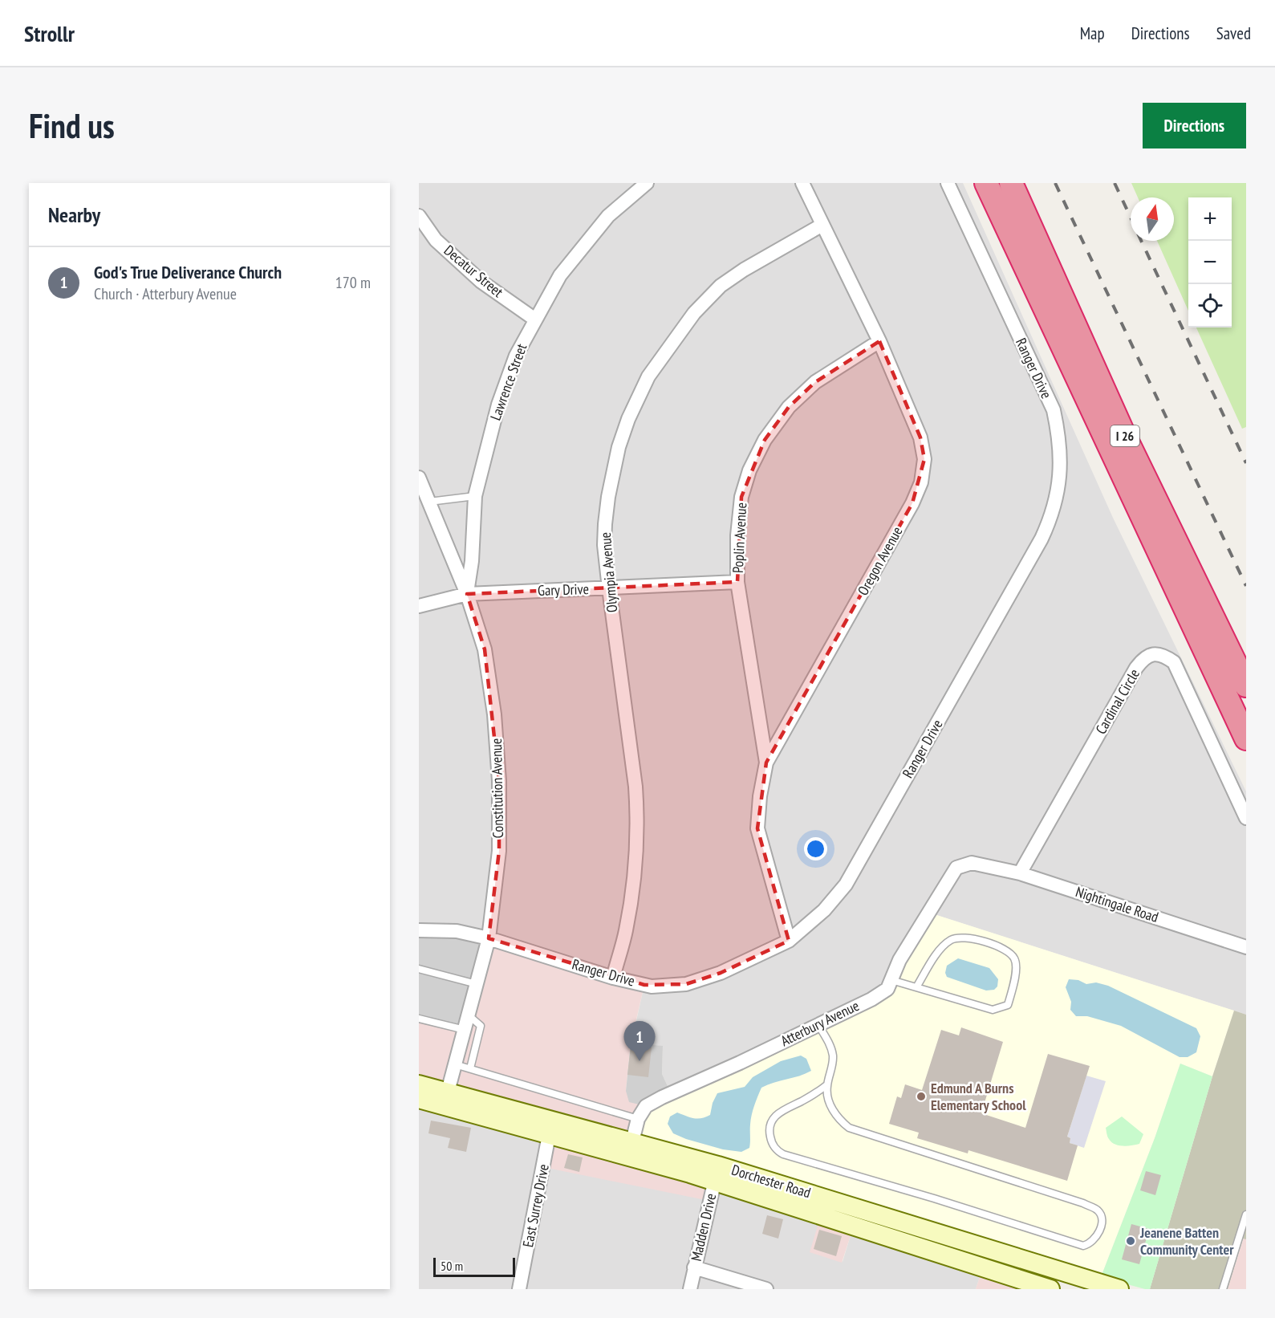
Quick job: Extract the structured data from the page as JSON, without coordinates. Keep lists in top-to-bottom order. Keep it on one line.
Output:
{"streets":{"highway":["I 26"],"main road":["Dorchester Road"],"street":["Decatur Street","Ranger Drive","Lawrence Street","Poplin Avenue","Oregon Avenue","Olympia Avenue","Gary Drive","Cardinal Circle","Constitution Avenue","Nightingale Road","Atterbury Avenue","East Surrey Drive","Madden Drive"]},"crossings":[["Decatur Street","Lawrence Street"],["Ranger Drive","Oregon Avenue"],["Ranger Drive","Olympia Avenue"],["Ranger Drive","Constitution Avenue"],["Lawrence Street","Gary Drive"],["Lawrence Street","Constitution Avenue"],["Poplin Avenue","Oregon Avenue"],["Poplin Avenue","Gary Drive"],["Oregon Avenue","Olympia Avenue"],["Olympia Avenue","Gary Drive"],["Gary Drive","Constitution Avenue"],["Cardinal Circle","Nightingale Road"],["Constitution Avenue","Dorchester Road"],["Nightingale Road","Atterbury Avenue"],["Atterbury Avenue","Dorchester Road"],["Dorchester Road","East Surrey Drive"],["Dorchester Road","Madden Drive"]],"places":["Edmund A Burns Elementary School","Jeanene Batten Community Center"],"scale_bar":"50 m","north":"top","page":{"header":"Strollr","nav":["Map","Directions","Saved"],"buttons":"Directions","title":"Find us","heading":"Nearby","map_buttons":["+","−"],"list":[{"mark":"1","name":"God's True Deliverance Church","note":"Church · Atterbury Avenue","value":"170 m"}],"pins":"1","scale":"50 m"}}
